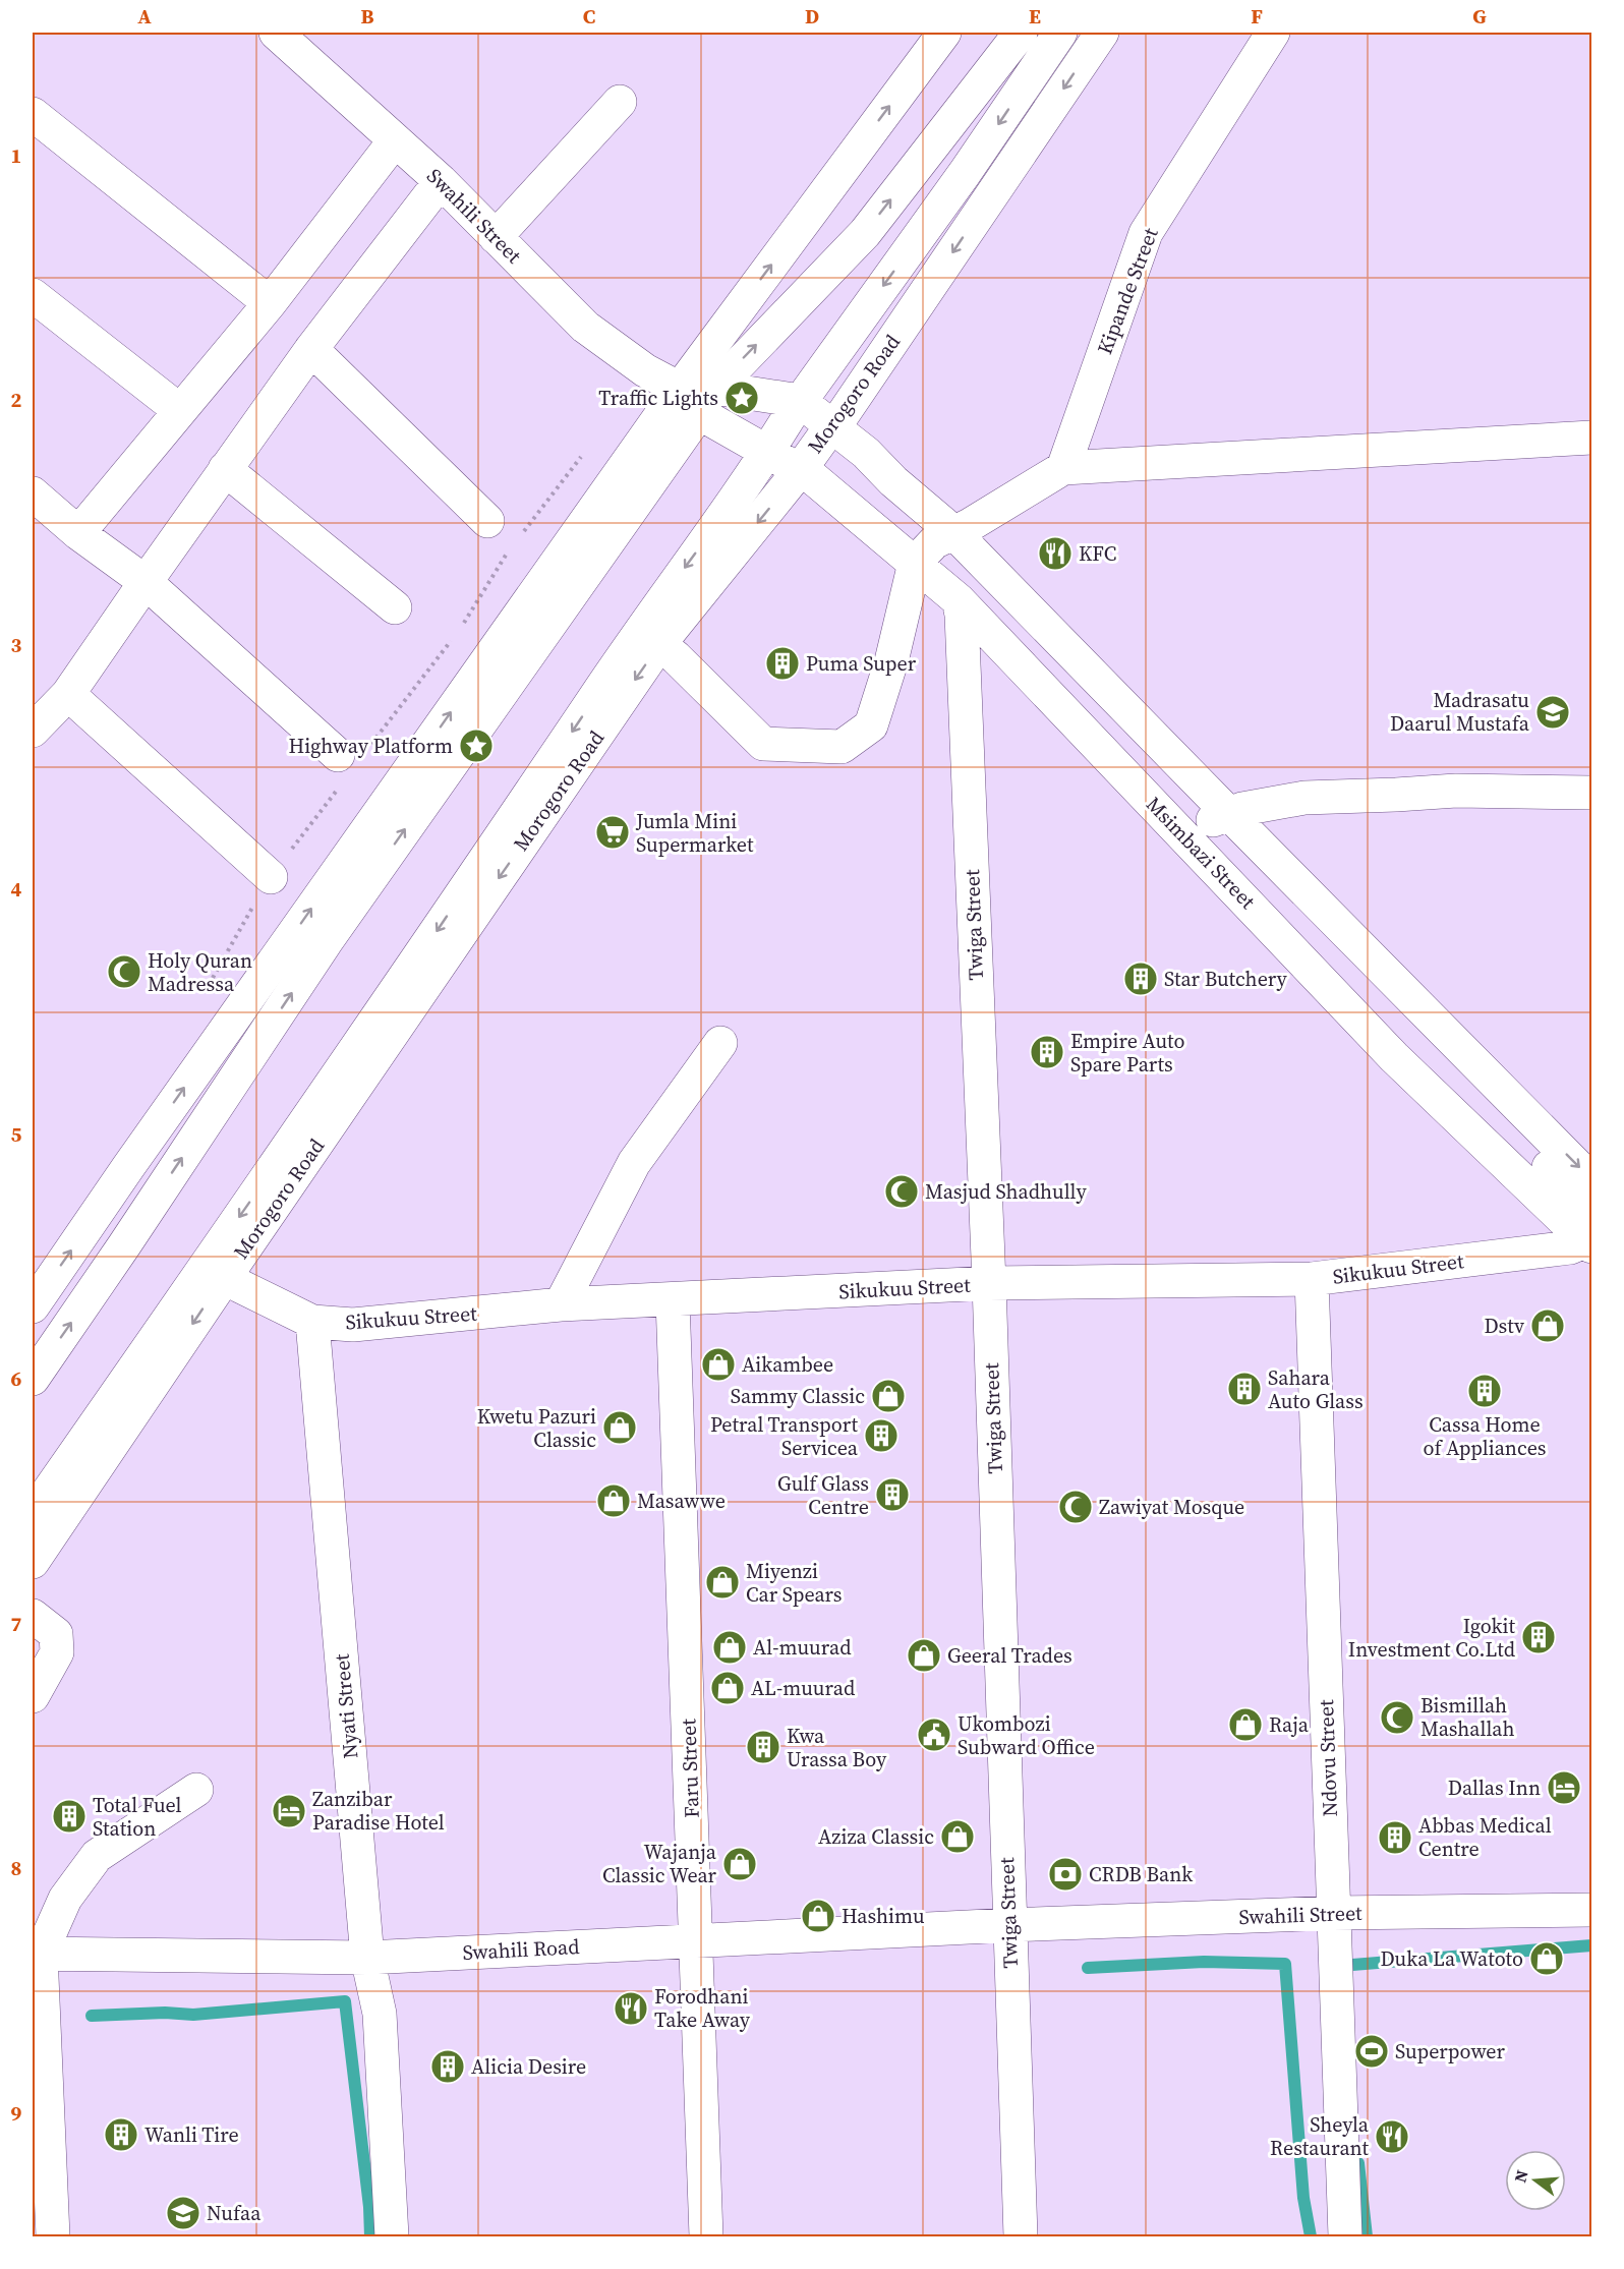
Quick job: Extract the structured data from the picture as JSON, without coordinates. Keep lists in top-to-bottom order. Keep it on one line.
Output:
{"streets":{"main road":["Swahili Street","Kipande Street","Morogoro Road","Msimbazi Street","Twiga Street","Sikukuu Street","Nyati Street","Ndovu Street","Faru Street","Swahili Road"]},"crossings":[["Swahili Street","Morogoro Road"],["Swahili Street","Twiga Street"],["Swahili Street","Ndovu Street"],["Swahili Street","Swahili Road"],["Morogoro Road","Msimbazi Street"],["Morogoro Road","Sikukuu Street"],["Msimbazi Street","Twiga Street"],["Msimbazi Street","Sikukuu Street"],["Twiga Street","Sikukuu Street"],["Twiga Street","Swahili Road"],["Sikukuu Street","Nyati Street"],["Sikukuu Street","Ndovu Street"],["Sikukuu Street","Faru Street"],["Nyati Street","Swahili Road"],["Faru Street","Swahili Road"]],"places":{"place":["Traffic Lights","Highway Platform"],"restaurant":["KFC","Forodhani Take Away","Sheyla Restaurant"],"building":["Puma Super","Star Butchery","Empire Auto Spare Parts","Sahara Auto Glass","Cassa Home of Appliances","Petral Transport Servicea","Gulf Glass Centre","Igokit Investment Co.Ltd","Kwa Urassa Boy","Total Fuel Station","Abbas Medical Centre","Alicia Desire","Wanli Tire"],"school or university":["Madrasatu Daarul Mustafa","Nufaa"],"supermarket":["Jumla Mini Supermarket"],"mosque":["Holy Quran Madressa","Masjud Shadhully","Zawiyat Mosque","Bismillah Mashallah"],"shop":["Dstv","Aikambee","Sammy Classic","Kwetu Pazuri Classic","Masawwe","Miyenzi Car Spears","Al-muurad","Geeral Trades","AL-muurad","Raja","Aziza Classic","Wajanja Classic Wear","Hashimu","Duka La Watoto"],"public building":["Ukombozi Subward Office"],"hotel":["Dallas Inn","Zanzibar Paradise Hotel"],"bank":["CRDB Bank"],"sports":["Superpower"]},"north":"left","grid":{"columns":["A","B","C","D","E","F","G"],"rows":["1","2","3","4","5","6","7","8","9"]}}
